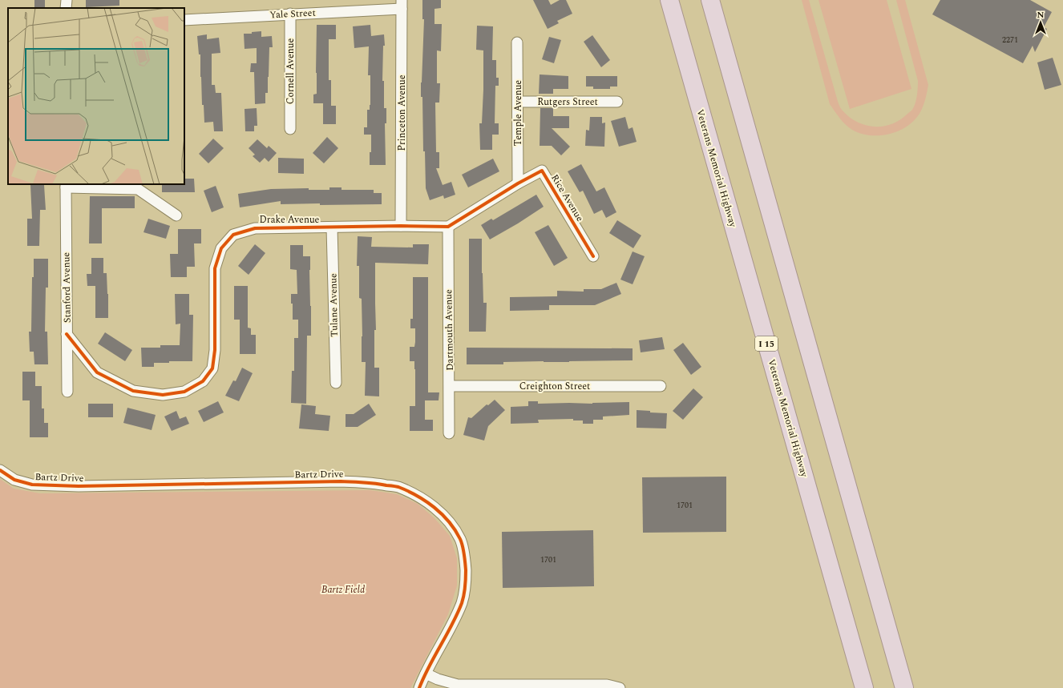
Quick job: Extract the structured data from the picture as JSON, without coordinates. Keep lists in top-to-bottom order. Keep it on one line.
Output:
{"streets":{"highway":["Veterans Memorial Highway","I 15"],"street":["Yale Street","Cornell Avenue","Rutgers Street","Princeton Avenue","Temple Avenue","Rice Avenue","Drake Avenue","Stanford Avenue","Tulane Avenue","Dartmouth Avenue","Creighton Street","Bartz Drive"]},"crossings":[["Yale Street","Cornell Avenue"],["Yale Street","Princeton Avenue"],["Rutgers Street","Temple Avenue"],["Princeton Avenue","Drake Avenue"],["Temple Avenue","Rice Avenue"],["Drake Avenue","Stanford Avenue"],["Drake Avenue","Tulane Avenue"],["Drake Avenue","Dartmouth Avenue"],["Dartmouth Avenue","Creighton Street"]],"parks":["Bartz Field"],"house_numbers":["2271","1701","1701"],"north":"top"}
